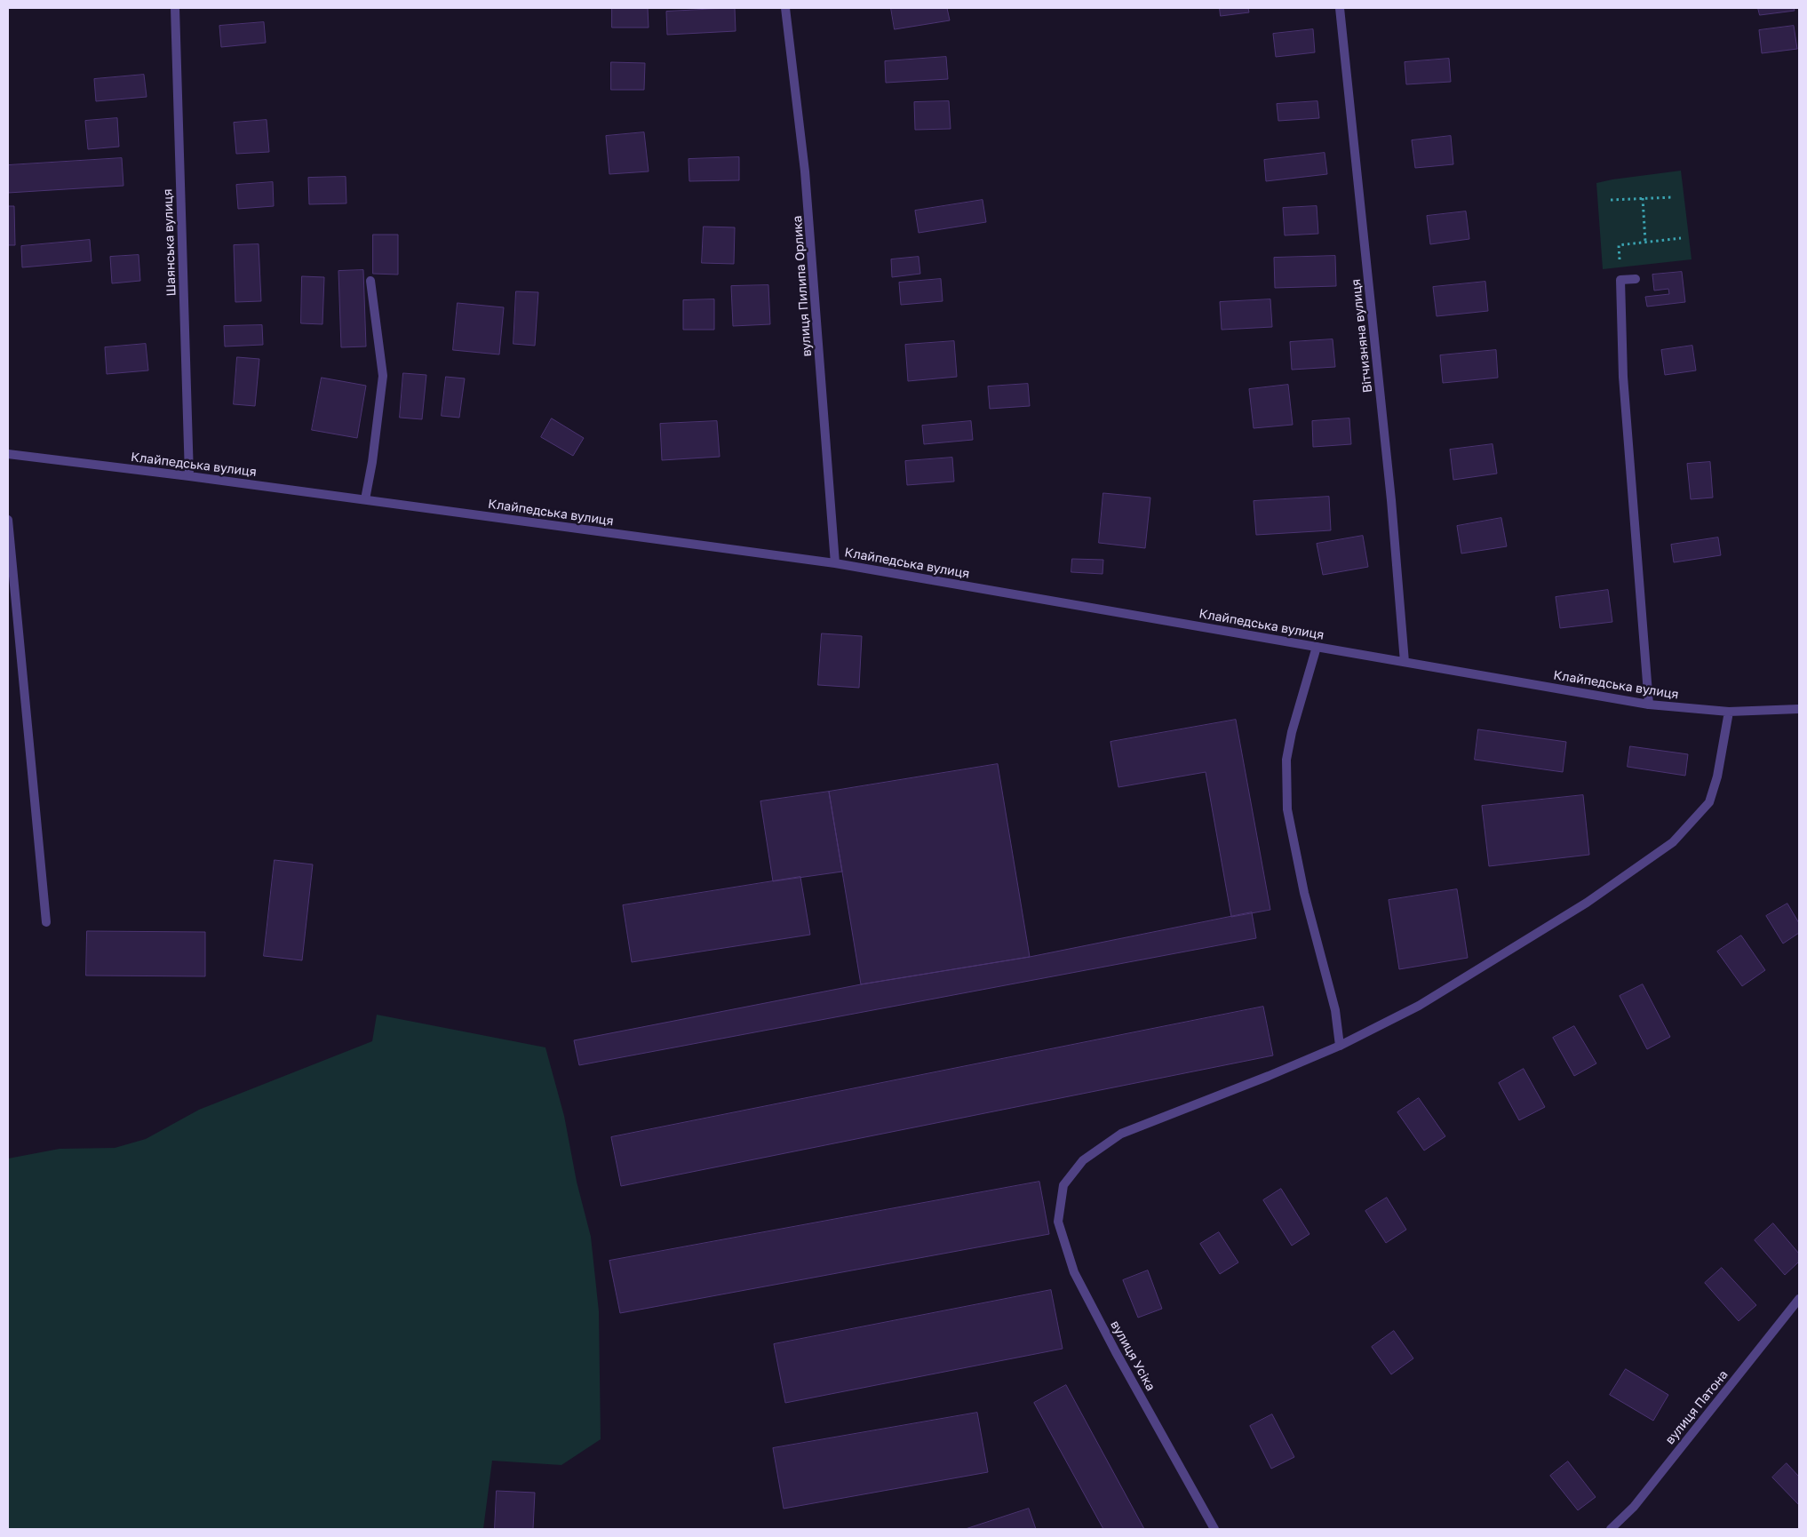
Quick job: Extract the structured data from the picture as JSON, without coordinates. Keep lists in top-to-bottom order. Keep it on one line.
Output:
{"streets":{"street":["Шаянська вулиця","вулиця Пилипа Орлика","Вітчизняна вулиця","Клайпедська вулиця","вулиця Усіка","вулиця Патона"]},"crossings":[["Шаянська вулиця","Клайпедська вулиця"],["вулиця Пилипа Орлика","Клайпедська вулиця"],["Вітчизняна вулиця","Клайпедська вулиця"]]}
